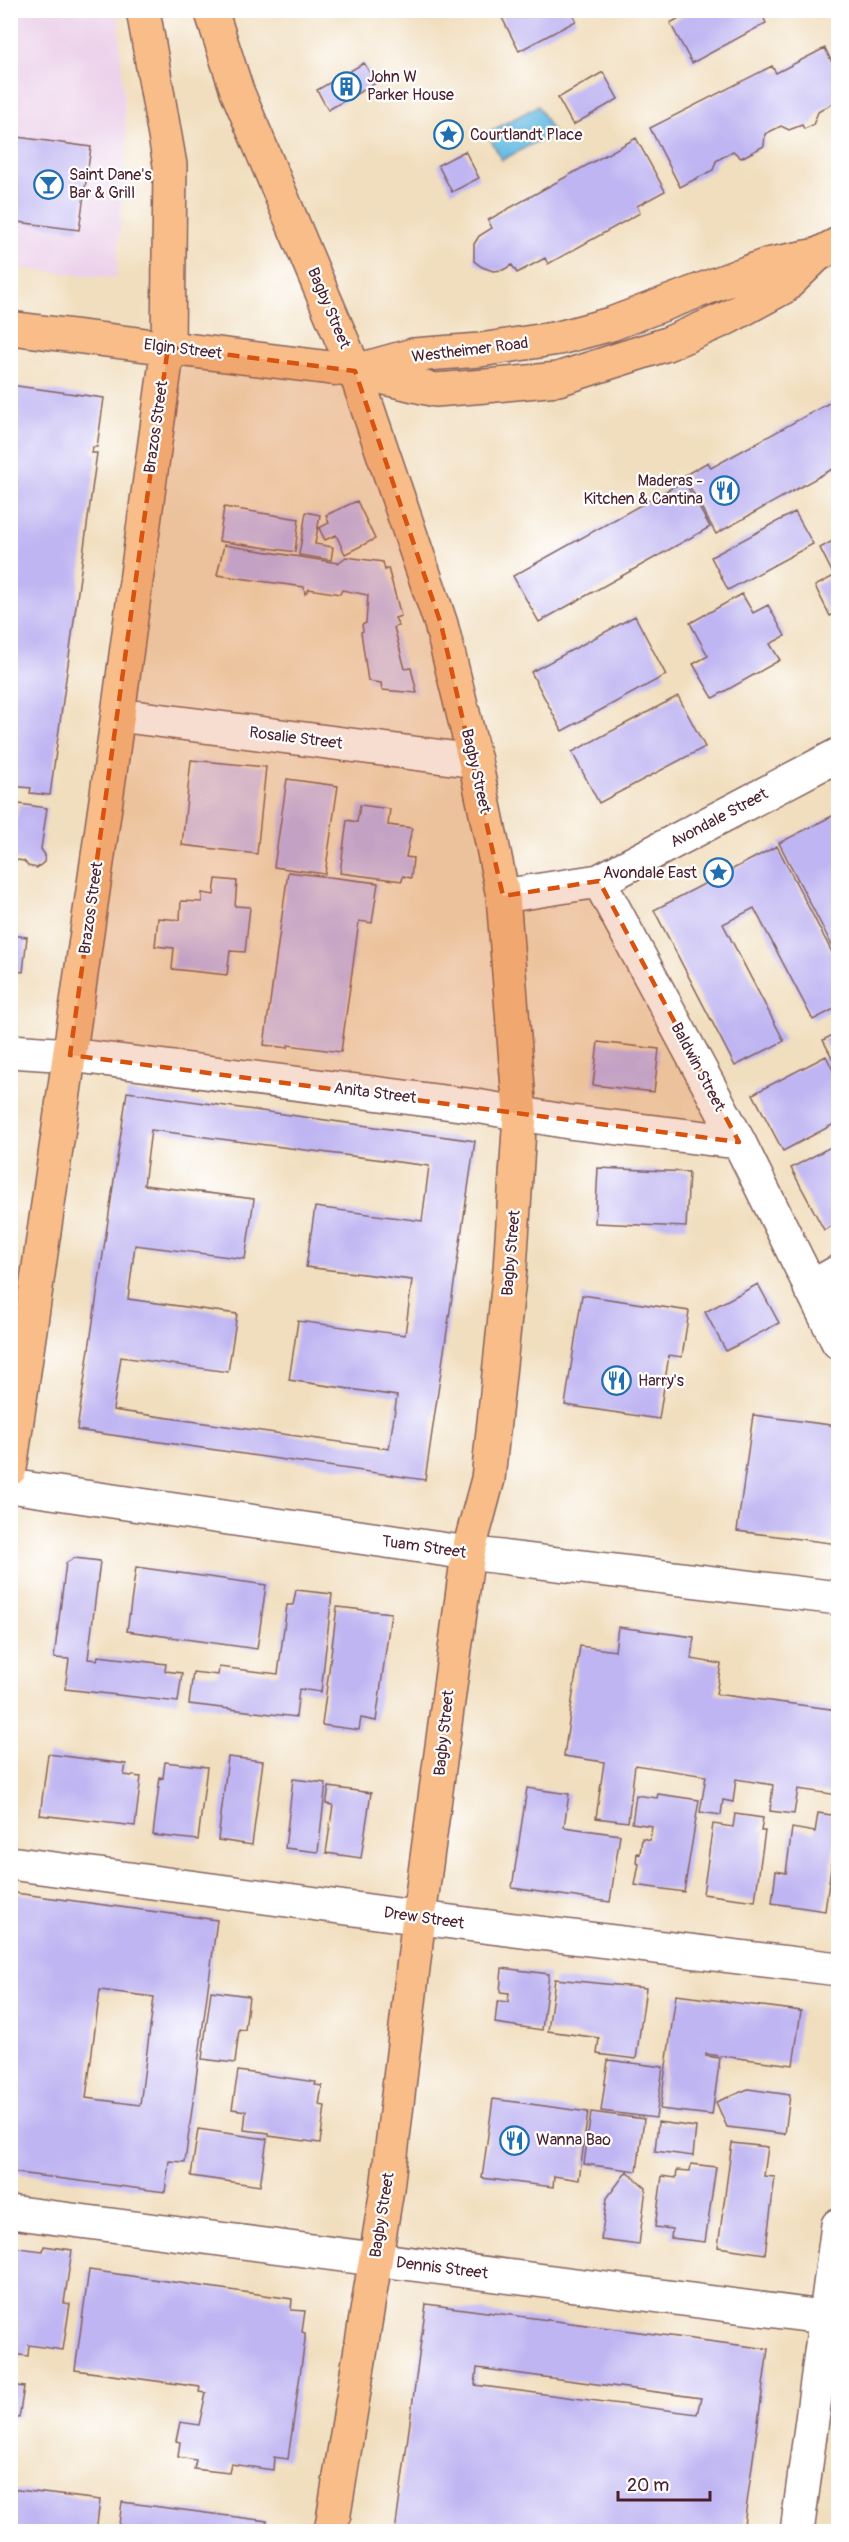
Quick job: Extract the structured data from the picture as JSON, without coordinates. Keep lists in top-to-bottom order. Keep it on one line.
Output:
{"streets":{"main road":["Bagby Street","Elgin Street","Westheimer Road","Brazos Street"],"street":["Rosalie Street","Avondale Street","Baldwin Street","Anita Street","Tuam Street","Drew Street","Dennis Street"]},"crossings":[["Bagby Street","Elgin Street"],["Bagby Street","Westheimer Road"],["Bagby Street","Rosalie Street"],["Bagby Street","Anita Street"],["Bagby Street","Tuam Street"],["Bagby Street","Drew Street"],["Bagby Street","Dennis Street"],["Elgin Street","Westheimer Road"],["Elgin Street","Brazos Street"],["Brazos Street","Rosalie Street"],["Brazos Street","Anita Street"],["Avondale Street","Baldwin Street"],["Baldwin Street","Anita Street"]],"places":{"building":["John W Parker House"],"place":["Courtlandt Place","Avondale East"],"bar":["Saint Dane's Bar & Grill"],"restaurant":["Maderas - Kitchen & Cantina","Harry's","Wanna Bao"]},"scale_bar":"20 m"}
